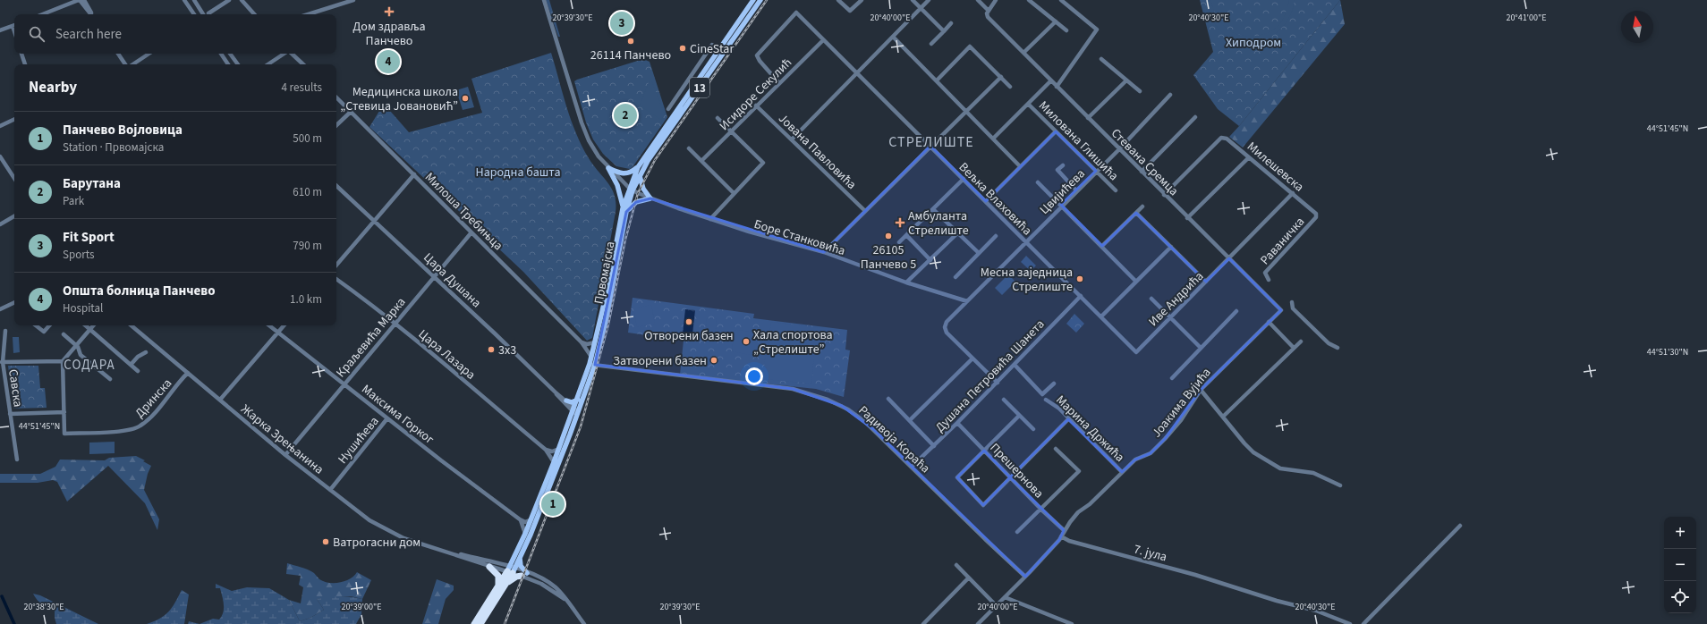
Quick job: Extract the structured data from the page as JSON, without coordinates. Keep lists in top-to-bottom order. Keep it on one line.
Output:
{"streets":{"highway":["13"],"main road":["Првомајска"],"street":["Исидоре Секулић","Милована Глишића","Јована Павловића","Стевана Сремца","Милешевска","Цвијићева","Вељка Влаховића","Милоша Требињца","Боре Станковића","Раваничка","Цара Душана","Иве Андрића","Краљевића Марка","Цара Лазара","Душана Петровића Шанета","Савска","Дринска","Јоакима Вујића","Максима Горког","Марина Држића","Жарка Зрењанина","Радивоја Кораћа","Нушићева","Прешернова","7. јула"]},"crossings":[["13","Првомајска"],["13","Жарка Зрењанина"],["Исидоре Секулић","Јована Павловића"],["Исидоре Секулић","Вељка Влаховића"],["Милована Глишића","Цвијићева"],["Стевана Сремца","Милешевска"],["Стевана Сремца","Цвијићева"],["Стевана Сремца","Иве Андрића"],["Стевана Сремца","Јоакима Вујића"],["Милешевска","Раваничка"],["Милешевска","Иве Андрића"],["Цвијићева","Вељка Влаховића"],["Цвијићева","Боре Станковића"],["Вељка Влаховића","Иве Андрића"],["Вељка Влаховића","Душана Петровића Шанета"],["Милоша Требињца","Првомајска"],["Милоша Требињца","Краљевића Марка"],["Боре Станковића","Првомајска"],["Првомајска","Цара Душана"],["Првомајска","Цара Лазара"],["Првомајска","Жарка Зрењанина"],["Првомајска","Радивоја Кораћа"],["Цара Душана","Краљевића Марка"],["Краљевића Марка","Цара Лазара"],["Краљевића Марка","Максима Горког"],["Краљевића Марка","Жарка Зрењанина"],["Душана Петровића Шанета","Марина Држића"],["Душана Петровића Шанета","Радивоја Кораћа"],["Душана Петровића Шанета","Прешернова"],["Дринска","Жарка Зрењанина"],["Јоакима Вујића","Марина Држића"],["Јоакима Вујића","Прешернова"],["Јоакима Вујића","7. јула"],["Максима Горког","Нушићева"],["Жарка Зрењанина","Нушићева"]],"districts":["СТРЕЛИШТЕ","СОДАРА"],"parks":["Хиподром","Народна башта"],"places":{"health":["Дом здравља Панчево","Амбуланта Стрелиште"],"other":["26114 Панчево","CineStar","Медицинска школа „Стевица Јовановић”","26105 Панчево 5","Месна заједница Стрелиште","Отворени базен","Хала спортова „Стрелиште”","3x3","Затворени базен","Ватрогасни дом"]},"north":"top","page":{"pins":["3","4","2","1"],"search":"Search here","heading":["Nearby","4 results"],"list":[{"mark":"1","name":"Панчево Војловица","note":"Station · Првомајска","value":"500 m"},{"mark":"2","name":"Барутана","note":"Park","value":"610 m"},{"mark":"3","name":"Fit Sport","note":"Sports","value":"790 m"},{"mark":"4","name":"Општа болница Панчево","note":"Hospital","value":"1.0 km"}],"map_buttons":["+","−"]},"coordinates":["20°39'30\"E","20°40'00\"E","20°40'30\"E","20°41'00\"E","44°51'45\"N","44°51'30\"N","20°38'30\"E","20°39'00\"E"]}
